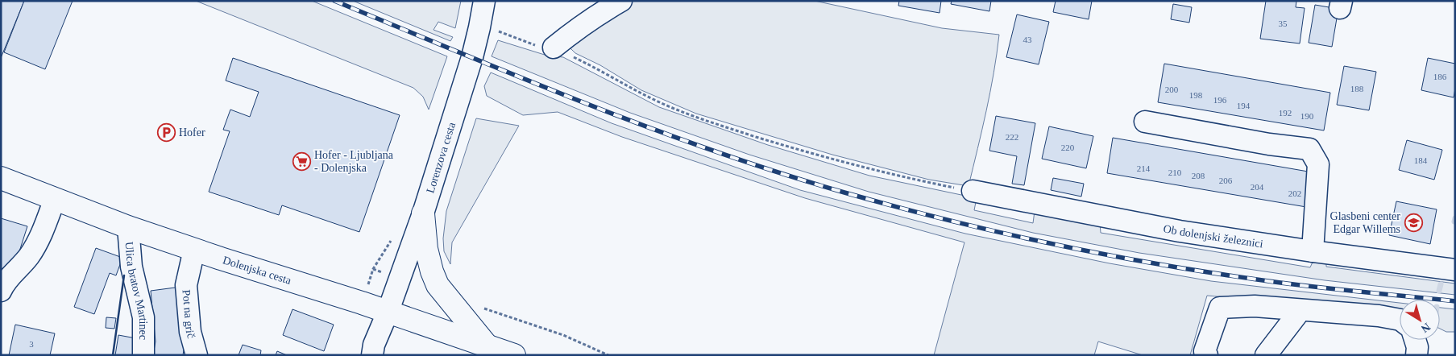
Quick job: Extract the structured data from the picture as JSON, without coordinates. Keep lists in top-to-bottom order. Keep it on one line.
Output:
{"streets":{"main road":["Dolenjska cesta"],"street":["Lorenzova cesta","Ob dolenjski železnici","Ulica bratov Martinec","Pot na grič"]},"crossings":[["Lorenzova cesta","Dolenjska cesta"],["Dolenjska cesta","Ulica bratov Martinec"],["Dolenjska cesta","Pot na grič"]],"places":{"parking":["Hofer"],"supermarket":["Hofer - Ljubljana - Dolenjska"],"school or university":["Glasbeni center Edgar Willems"]},"house_numbers":["35","43","186","188","200","198","196","194","192","190","222","220","184","214","210","208","206","204","202","3"],"north":"bottom right"}
